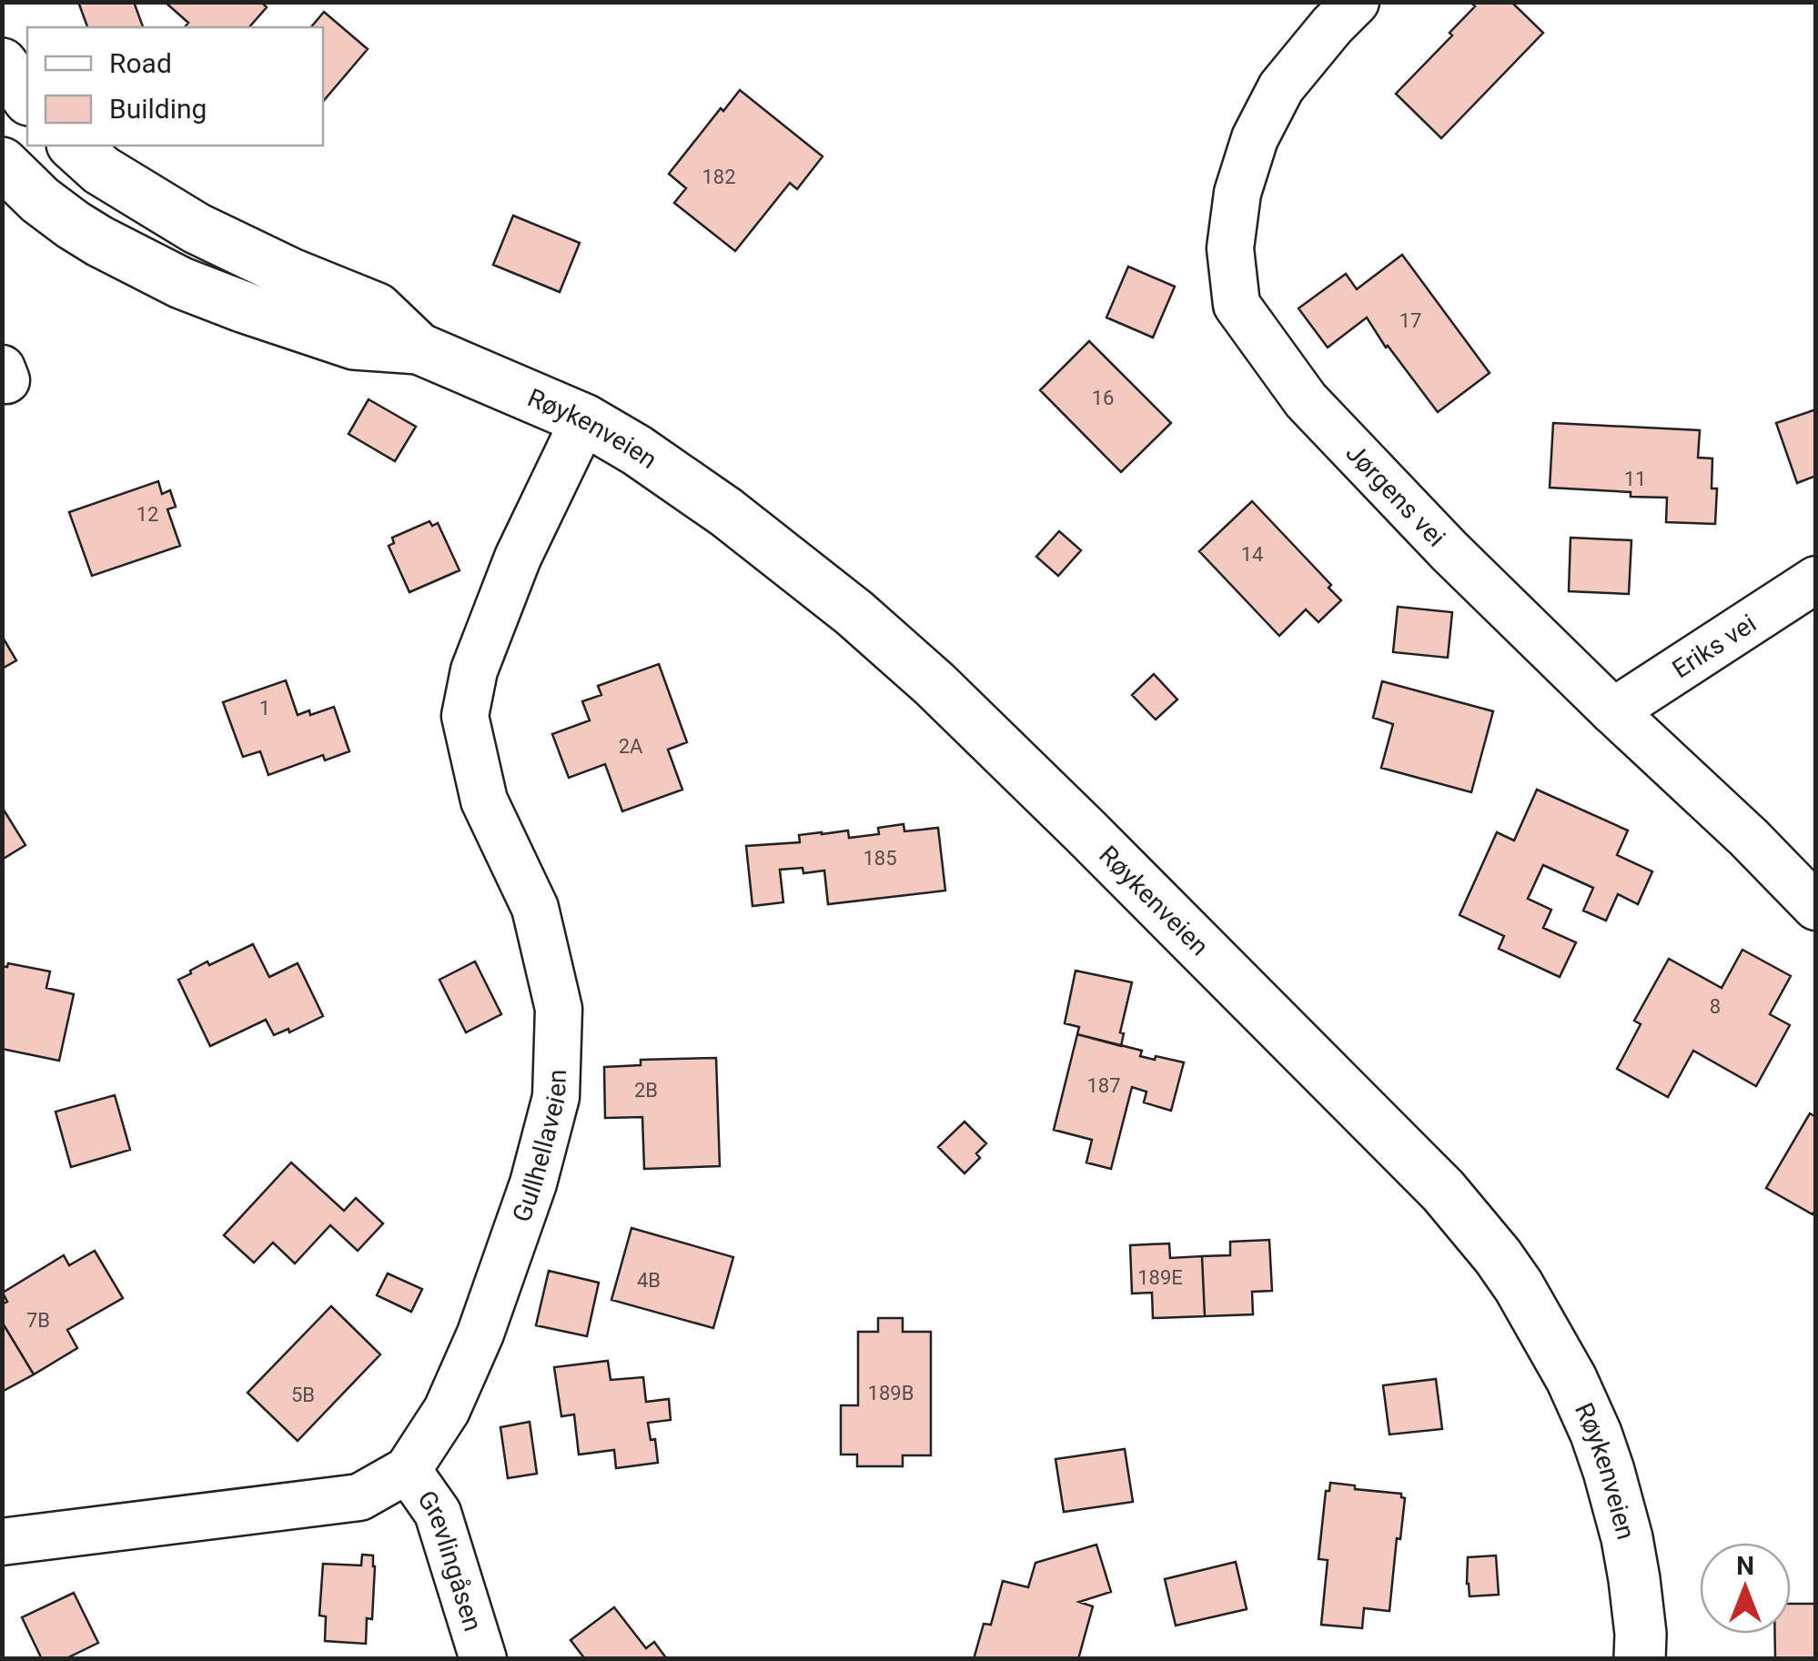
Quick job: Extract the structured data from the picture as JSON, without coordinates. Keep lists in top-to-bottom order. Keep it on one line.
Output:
{"streets":{"main road":["Røykenveien"],"street":["Jørgens vei","Eriks vei","Gullhellaveien","Grevlingåsen"]},"crossings":[["Røykenveien","Gullhellaveien"],["Jørgens vei","Eriks vei"],["Gullhellaveien","Grevlingåsen"]],"house_numbers":["182","17","16","11","12","14","1","2A","185","8","187","2B","189E","4B","7B","189B","5B"],"legend":["Road","Building"],"north":"top"}
